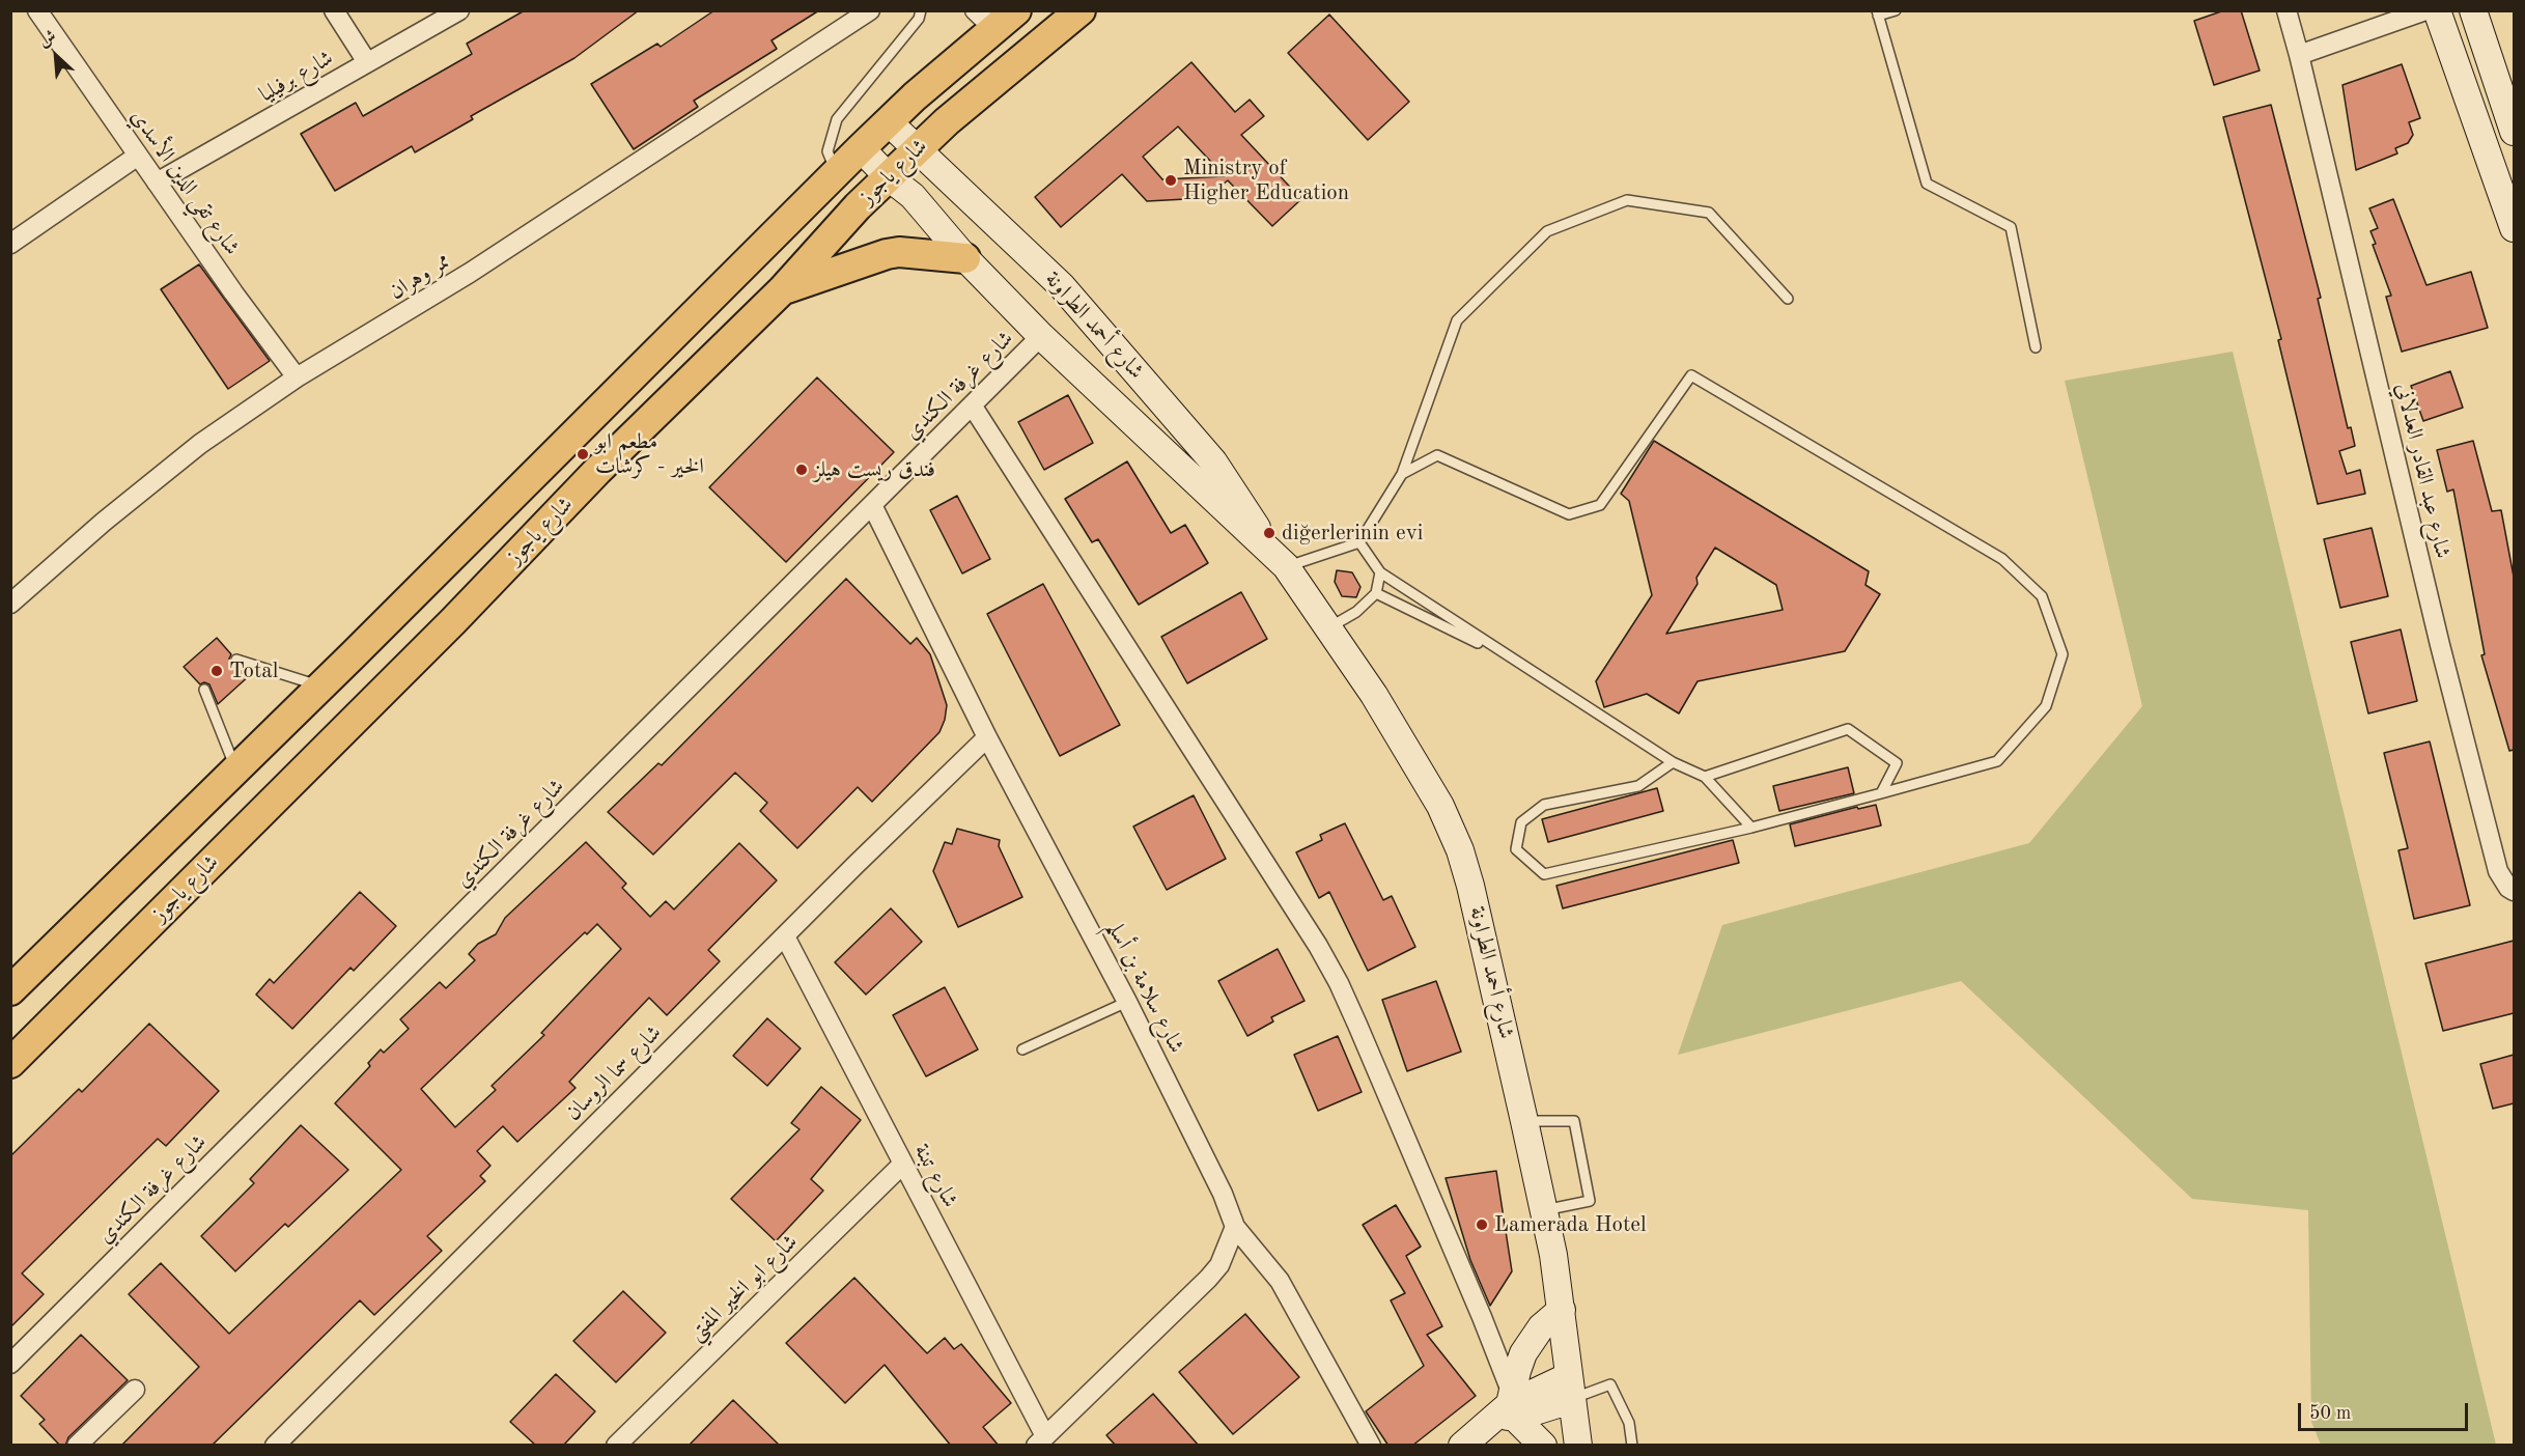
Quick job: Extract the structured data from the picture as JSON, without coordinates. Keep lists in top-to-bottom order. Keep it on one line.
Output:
{"streets":{"main road":["شارع ياجوز"],"street":["شارع برفيليا","شارع تقي الدين الأسدي","ممر وهران","شارع أحمد الطراونة","شارع غرفة الكندي","شارع عبد القادر العدلاني","شارع سلامة بن أسلم","شارع سما الروسان","شارع تبنة","شارع ابو الخير المفتي"]},"crossings":[["شارع برفيليا","شارع تقي الدين الأسدي"],["شارع ياجوز","شارع أحمد الطراونة"],["شارع تقي الدين الأسدي","ممر وهران"],["شارع أحمد الطراونة","شارع غرفة الكندي"],["شارع غرفة الكندي","شارع سلامة بن أسلم"],["شارع سلامة بن أسلم","شارع سما الروسان"],["شارع سما الروسان","شارع تبنة"],["شارع تبنة","شارع ابو الخير المفتي"]],"places":["Ministry of Higher Education","مطعم ابو الخير - كرشات","فندق ريست هيلز","diğerlerinin evi","Total","Lamerada Hotel"],"scale_bar":"50 m","north":"top left"}
